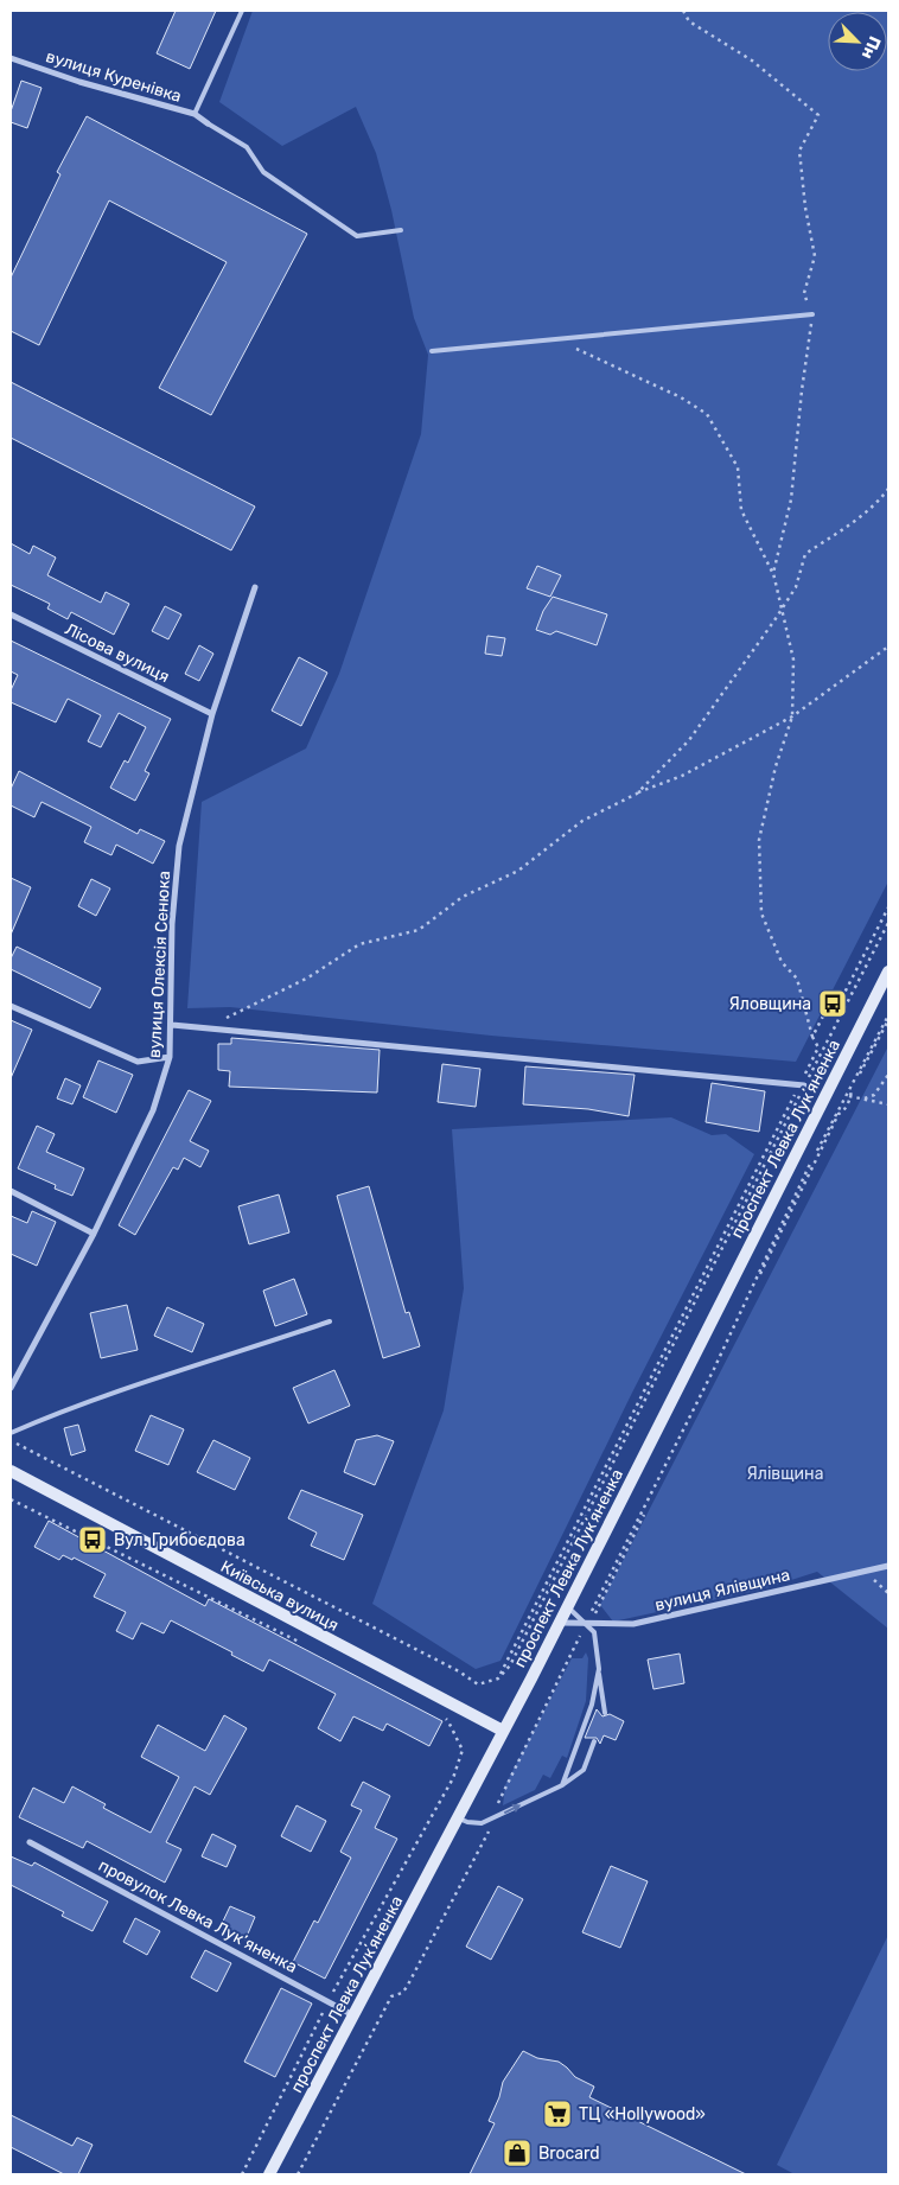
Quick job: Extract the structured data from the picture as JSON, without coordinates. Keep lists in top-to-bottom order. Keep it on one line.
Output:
{"streets":{"main road":["проспект Левка Лукʼяненка","Київська вулиця"],"street":["вулиця Куренівка","Лісова вулиця","вулиця Олексія Сенюка","вулиця Ялівщина","провулок Левка Лук’яненка"]},"crossings":[["Лісова вулиця","вулиця Олексія Сенюка"],["проспект Левка Лукʼяненка","вулиця Ялівщина"],["проспект Левка Лукʼяненка","Київська вулиця"],["проспект Левка Лукʼяненка","провулок Левка Лук’яненка"]],"parks":["Ялівщина"],"places":{"bus stop":["Яловщина","Вул. Грибоєдова"],"supermarket":["ТЦ «Hollywood»"],"shop":["Brocard"]},"north":"bottom right"}
